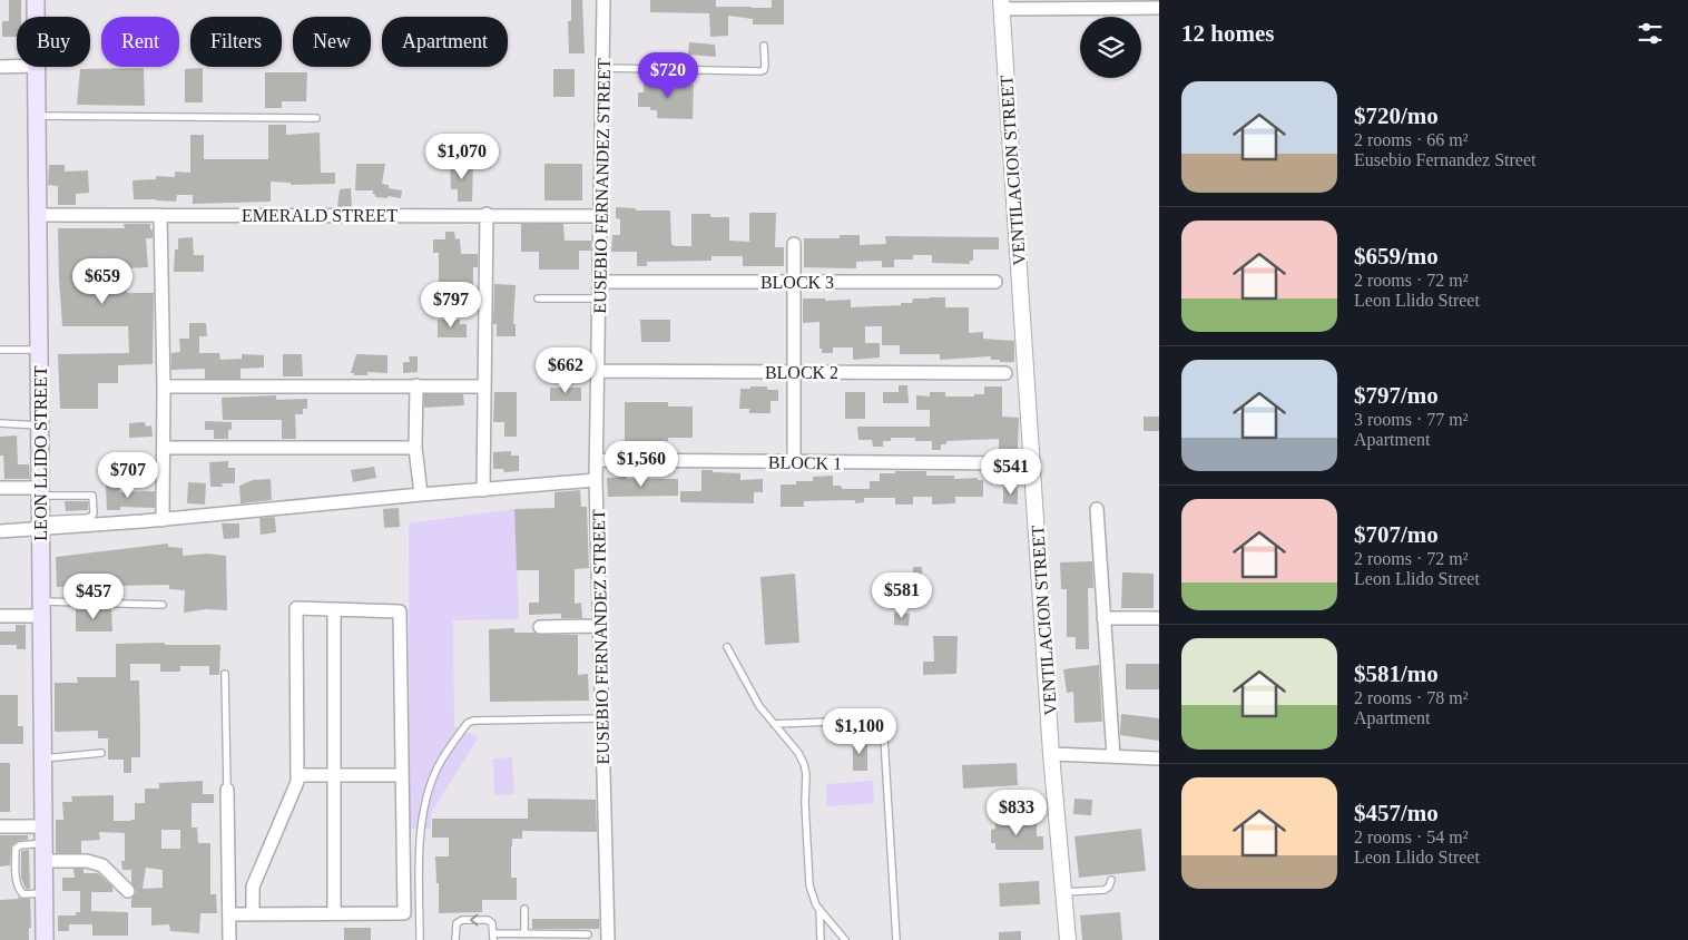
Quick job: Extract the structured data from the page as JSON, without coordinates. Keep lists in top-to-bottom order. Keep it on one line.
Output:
{"streets":{"main road":["LEON LLIDO STREET"],"street":["VENTILACION STREET","EUSEBIO FERNANDEZ STREET","EMERALD STREET","BLOCK 3","BLOCK 2","BLOCK 1"]},"crossings":[["EUSEBIO FERNANDEZ STREET","EMERALD STREET"],["EUSEBIO FERNANDEZ STREET","BLOCK 3"],["EUSEBIO FERNANDEZ STREET","BLOCK 2"],["EUSEBIO FERNANDEZ STREET","BLOCK 1"],["EMERALD STREET","LEON LLIDO STREET"]],"page":{"heading":"12 homes","chip":["Buy","Rent","Filters","New","Apartment"],"price":["$720","$1,070","$659","$797","$662","$1,560","$541","$707","$581","$457","$1,100","$833"],"list":[{"name":"$720/mo","note":"2 rooms · 66 m² · Eusebio Fernandez Street"},{"name":"$659/mo","note":"2 rooms · 72 m² · Leon Llido Street"},{"name":"$797/mo","note":"3 rooms · 77 m² · Apartment"},{"name":"$707/mo","note":"2 rooms · 72 m² · Leon Llido Street"},{"name":"$581/mo","note":"2 rooms · 78 m² · Apartment"},{"name":"$457/mo","note":"2 rooms · 54 m² · Leon Llido Street"}]}}
